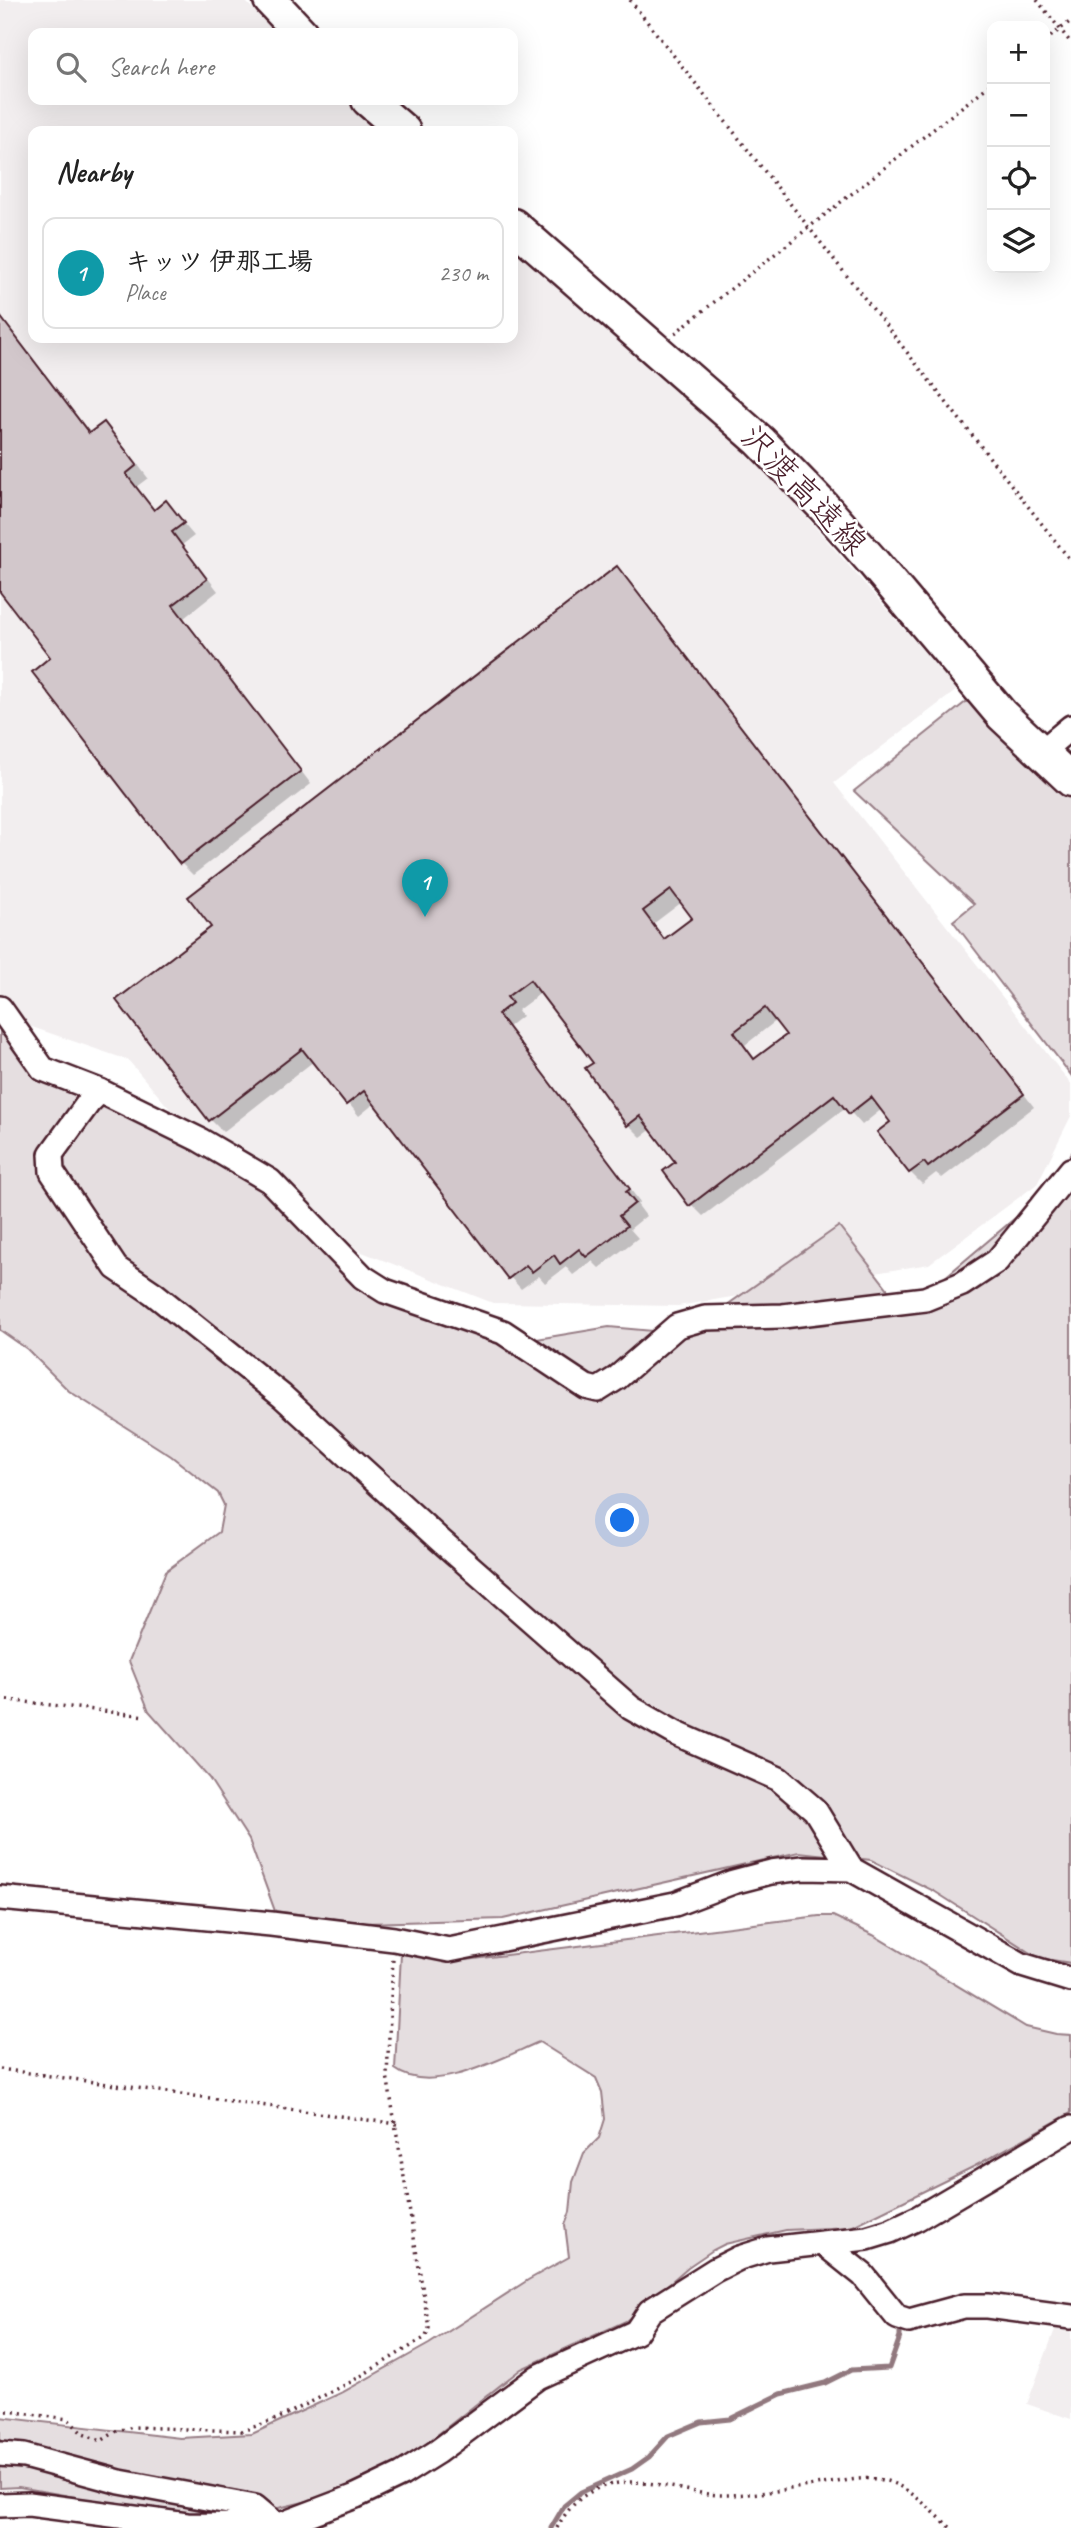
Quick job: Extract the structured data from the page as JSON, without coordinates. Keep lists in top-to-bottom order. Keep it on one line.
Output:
{"streets":{"main road":["沢渡高遠線"]},"page":{"map_buttons":["+","−"],"search":"Search here","heading":"Nearby","list":[{"mark":"1","name":"キッツ 伊那工場","note":"Place","value":"230 m"}],"pins":"1"}}
